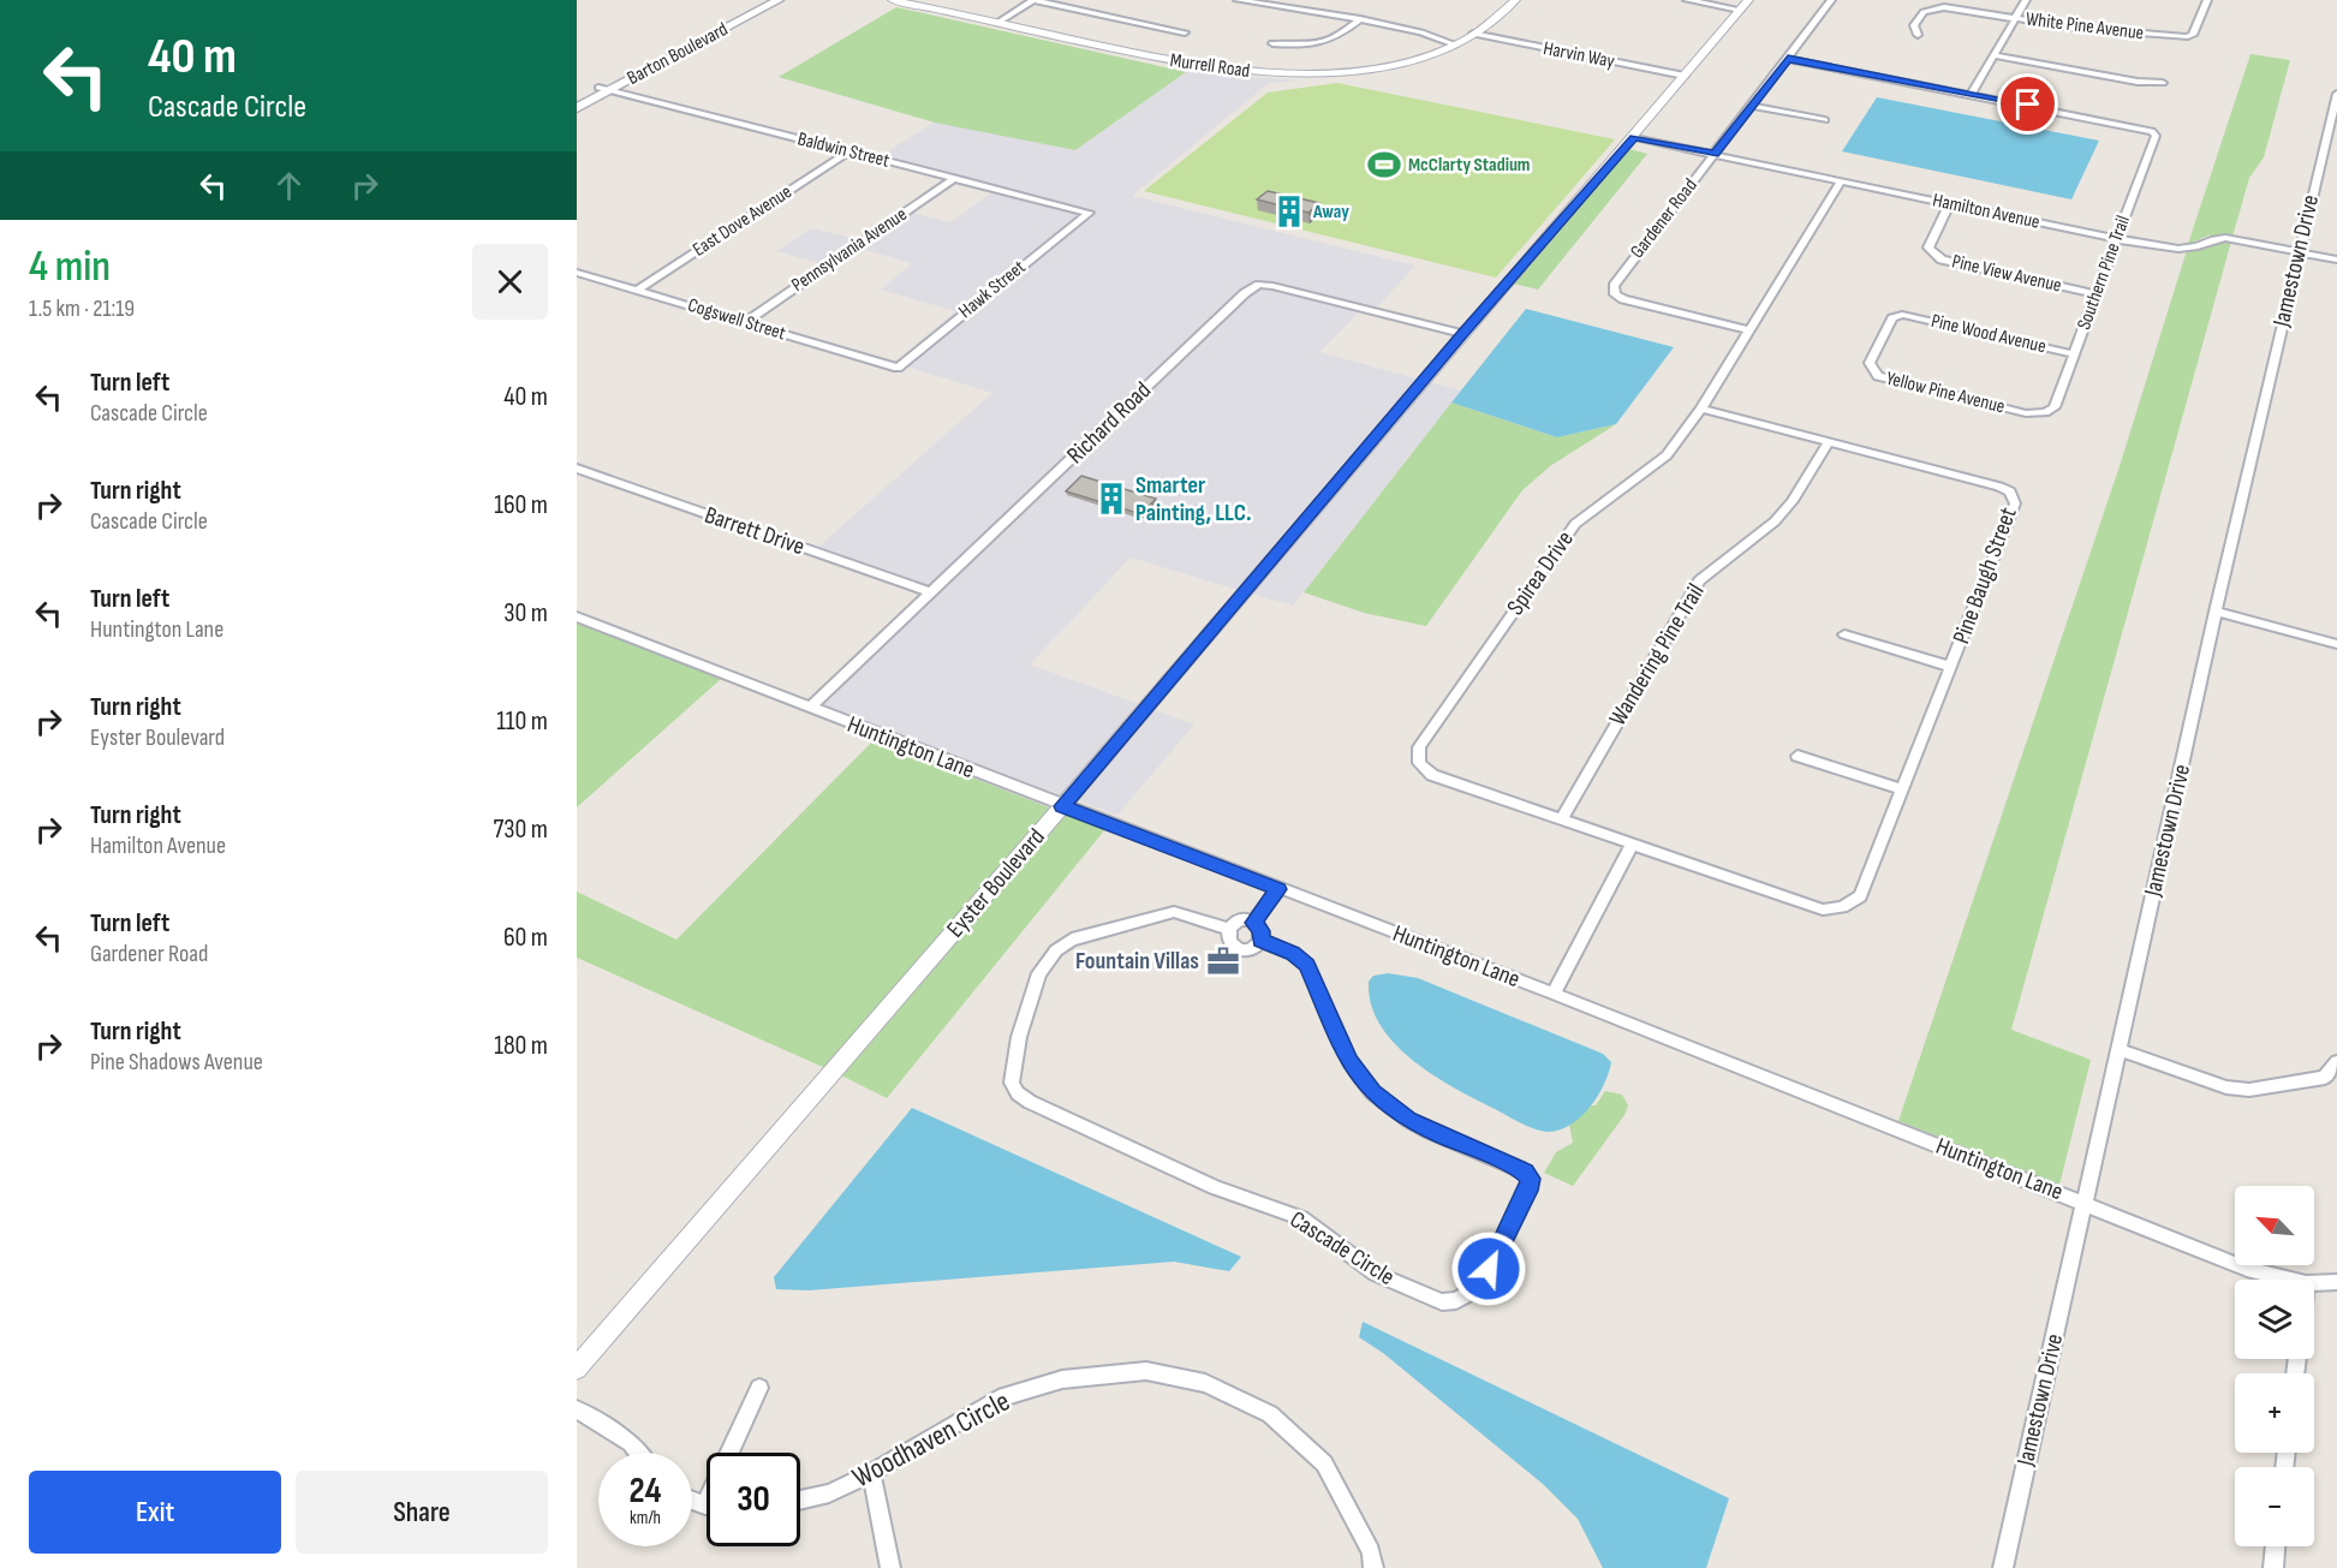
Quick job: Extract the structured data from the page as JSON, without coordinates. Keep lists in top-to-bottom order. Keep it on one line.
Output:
{"streets":{"main road":["Barton Boulevard"],"street":["White Pine Avenue","Harvin Way","Murrell Road","Baldwin Street","Hamilton Avenue","Gardener Road","East Dove Avenue","Pennsylvania Avenue","Jamestown Drive","Southern Pine Trail","Pine View Avenue","Hawk Street","Cogswell Street","Pine Wood Avenue","Yellow Pine Avenue","Richard Road","Barrett Drive","Spirea Drive","Pine Baugh Street","Wandering Pine Trail","Huntington Lane","Eyster Boulevard","Cascade Circle","Woodhaven Circle"]},"crossings":[["Barton Boulevard","Baldwin Street"],["Harvin Way","Murrell Road"],["Harvin Way","Eyster Boulevard"],["Baldwin Street","East Dove Avenue"],["Baldwin Street","Pennsylvania Avenue"],["Baldwin Street","Hawk Street"],["Hamilton Avenue","Gardener Road"],["Hamilton Avenue","Jamestown Drive"],["Hamilton Avenue","Southern Pine Trail"],["Hamilton Avenue","Pine View Avenue"],["Hamilton Avenue","Spirea Drive"],["Hamilton Avenue","Eyster Boulevard"],["Gardener Road","Spirea Drive"],["East Dove Avenue","Cogswell Street"],["Pennsylvania Avenue","Cogswell Street"],["Jamestown Drive","Huntington Lane"],["Southern Pine Trail","Pine View Avenue"],["Southern Pine Trail","Pine Wood Avenue"],["Southern Pine Trail","Yellow Pine Avenue"],["Hawk Street","Cogswell Street"],["Pine Wood Avenue","Yellow Pine Avenue"],["Richard Road","Barrett Drive"],["Richard Road","Huntington Lane"],["Richard Road","Eyster Boulevard"],["Spirea Drive","Pine Baugh Street"],["Spirea Drive","Wandering Pine Trail"],["Pine Baugh Street","Wandering Pine Trail"],["Huntington Lane","Eyster Boulevard"]],"places":{"sports":["McClarty Stadium"],"building":["Away","Smarter Painting, LLC."],"office":["Fountain Villas"]},"north":"top left","page":{"turn":["40 m","Cascade Circle"],"heading":["4 min","1.5 km · 21:19"],"list":[{"name":"Turn left","note":"Cascade Circle","value":"40 m"},{"name":"Turn right","note":"Cascade Circle","value":"160 m"},{"name":"Turn left","note":"Huntington Lane","value":"30 m"},{"name":"Turn right","note":"Eyster Boulevard","value":"110 m"},{"name":"Turn right","note":"Hamilton Avenue","value":"730 m"},{"name":"Turn left","note":"Gardener Road","value":"60 m"},{"name":"Turn right","note":"Pine Shadows Avenue","value":"180 m"}],"map_buttons":["+","−"],"speed":"24 km/h","limit":"30","buttons":["Exit","Share"]}}
